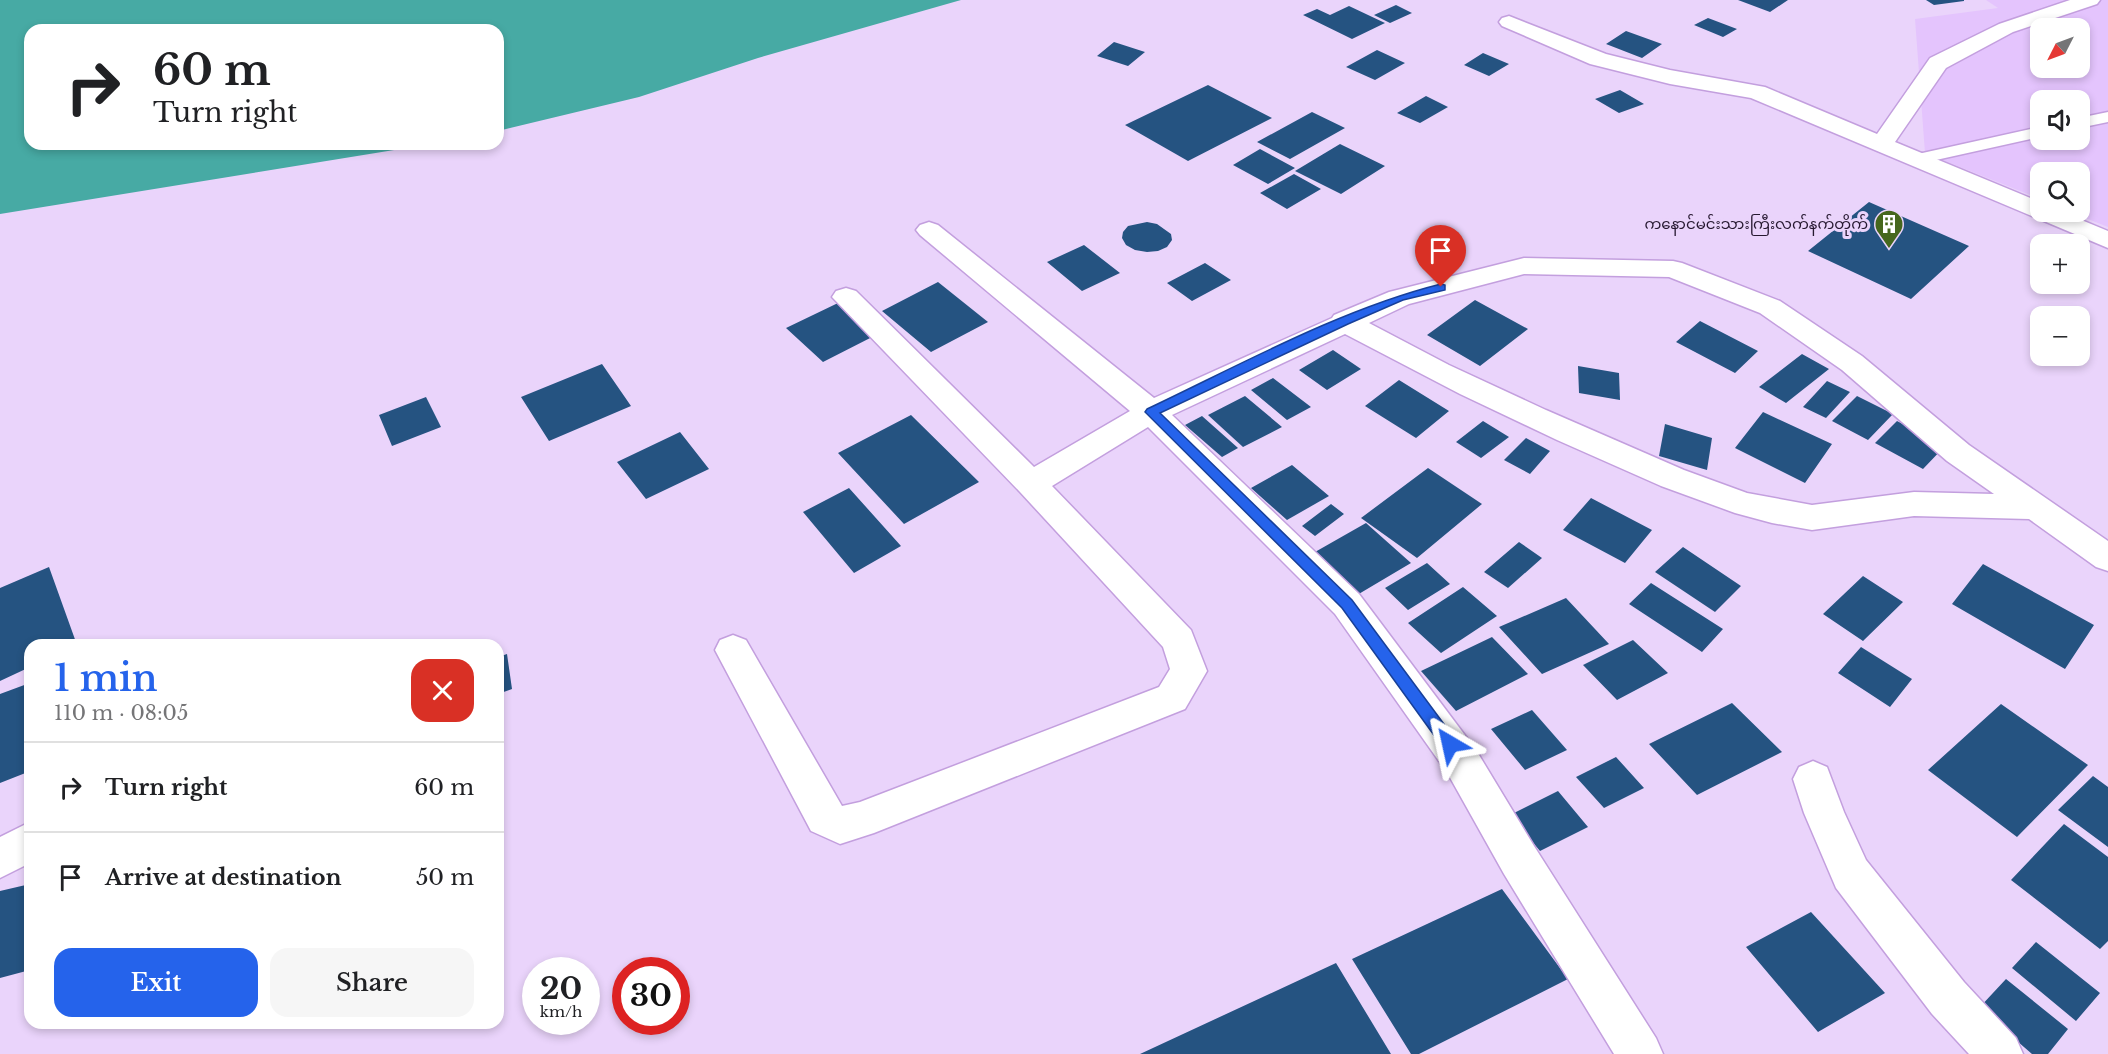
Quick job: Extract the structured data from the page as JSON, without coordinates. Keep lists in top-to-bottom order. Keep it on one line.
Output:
{"places":{"building":["ကနောင်မင်းသားကြီးလက်နက်တိုက်"]},"north":"bottom left","page":{"map_buttons":["+","−"],"turn":["60 m","Turn right"],"heading":["1 min","110 m · 08:05"],"list":[{"name":"Turn right","value":"60 m"},{"name":"Arrive at destination","value":"50 m"}],"buttons":["Exit","Share"],"speed":"20 km/h","limit":"30"}}
